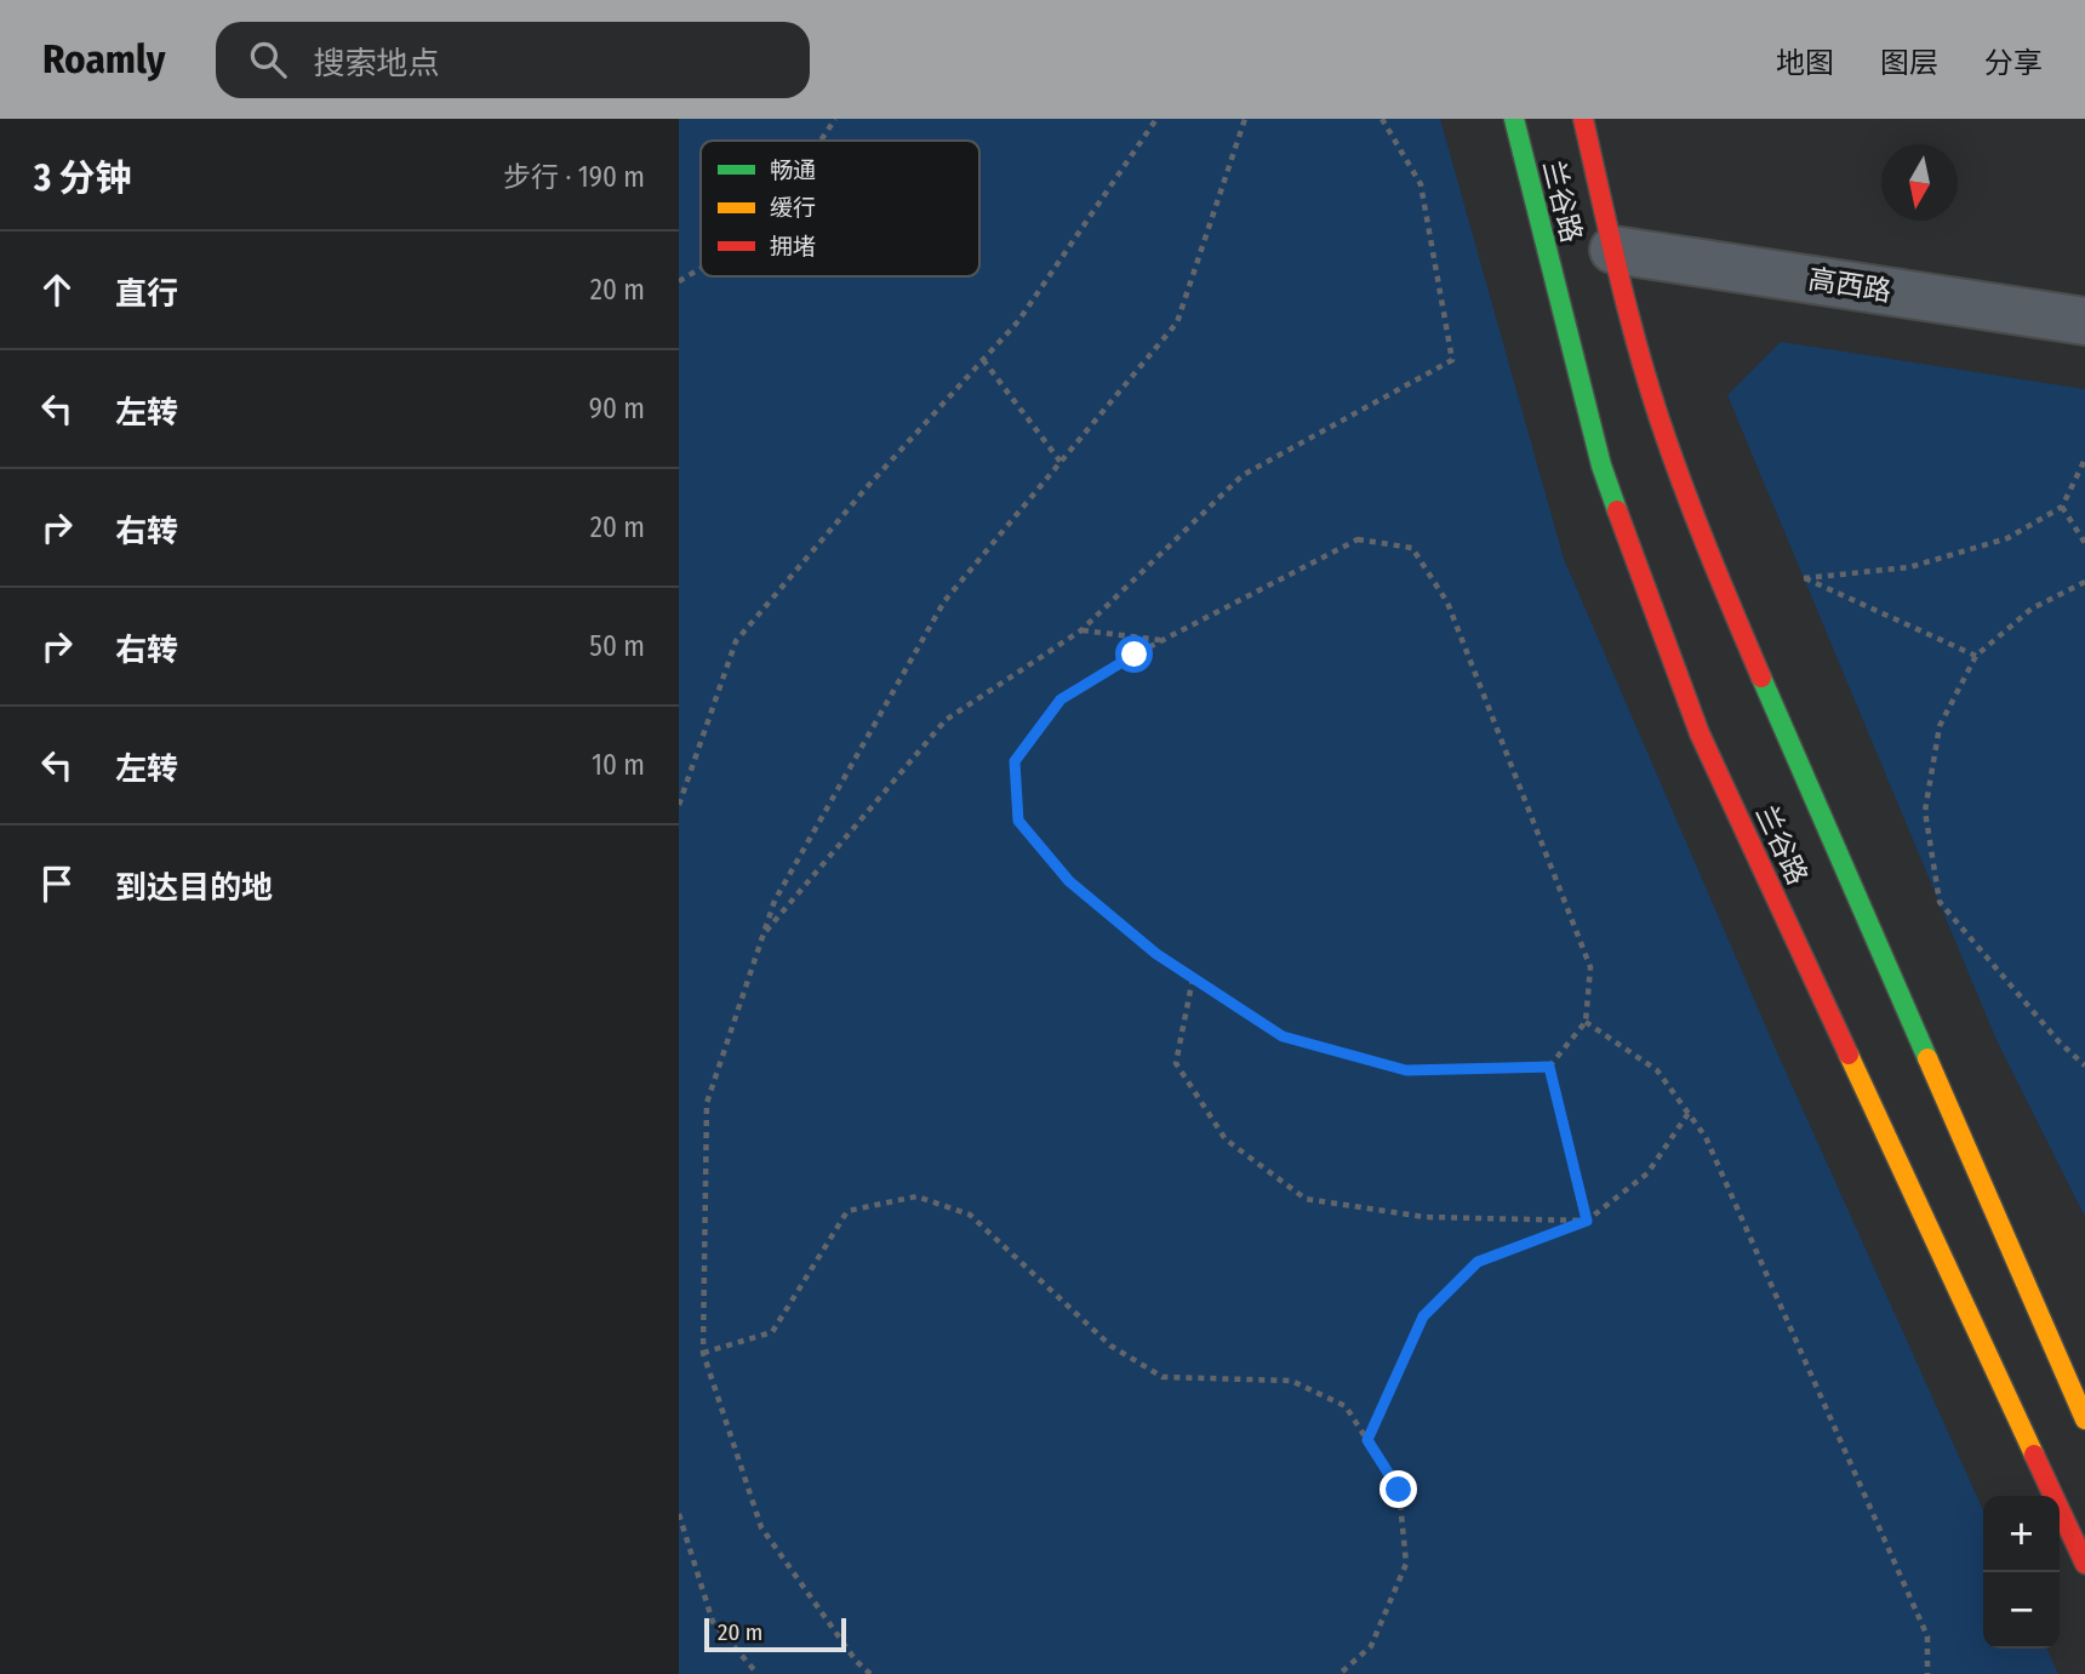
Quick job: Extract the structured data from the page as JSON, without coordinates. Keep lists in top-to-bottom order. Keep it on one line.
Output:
{"streets":{"street":["兰谷路","高西路"]},"crossings":[["兰谷路","高西路"]],"legend":["畅通","缓行","拥堵"],"scale_bar":"20 m","north":"bottom","page":{"header":"Roamly","search":"搜索地点","nav":["地图","图层","分享"],"heading":["3 分钟","步行 · 190 m"],"list":[["直行","20 m"],["左转","90 m"],["右转","20 m"],["右转","50 m"],["左转","10 m"],"到达目的地"],"map_buttons":["+","−"],"scale":"20 m"}}
